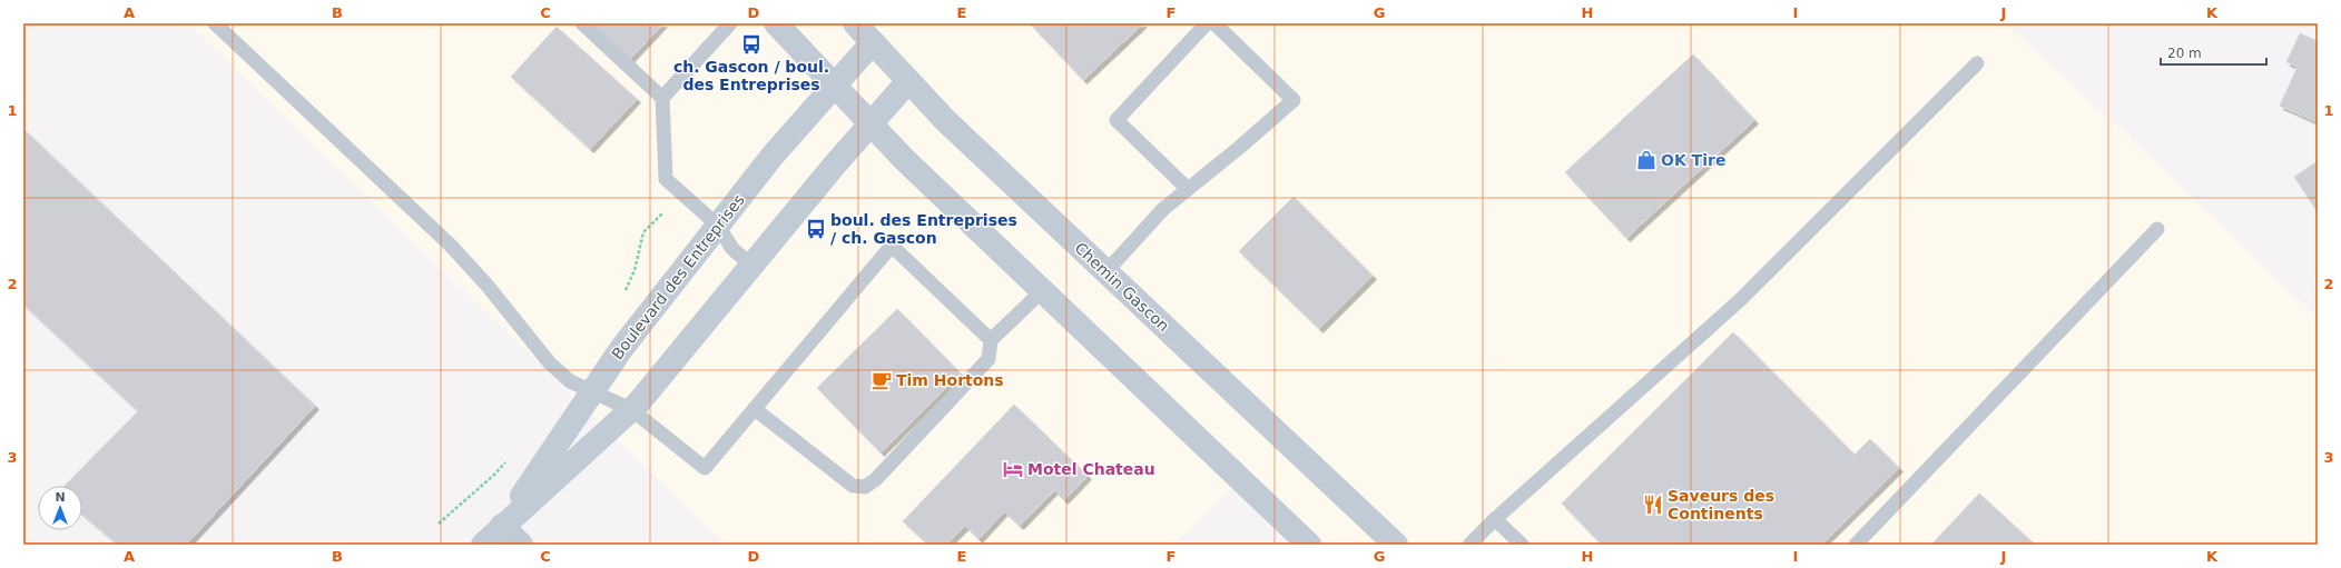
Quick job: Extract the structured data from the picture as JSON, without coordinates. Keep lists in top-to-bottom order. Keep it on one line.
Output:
{"streets":{"main road":["Boulevard des Entreprises","Chemin Gascon"]},"crossings":[["Boulevard des Entreprises","Chemin Gascon"]],"places":{"bus stop":["ch. Gascon / boul. des Entreprises","boul. des Entreprises / ch. Gascon"],"shop":["OK Tire"],"cafe":["Tim Hortons"],"hotel":["Motel Chateau"],"restaurant":["Saveurs des Continents"]},"scale_bar":"20 m","north":"top","grid":{"columns":["A","B","C","D","E","F","G","H","I","J","K"],"rows":["1","2","3"]}}
